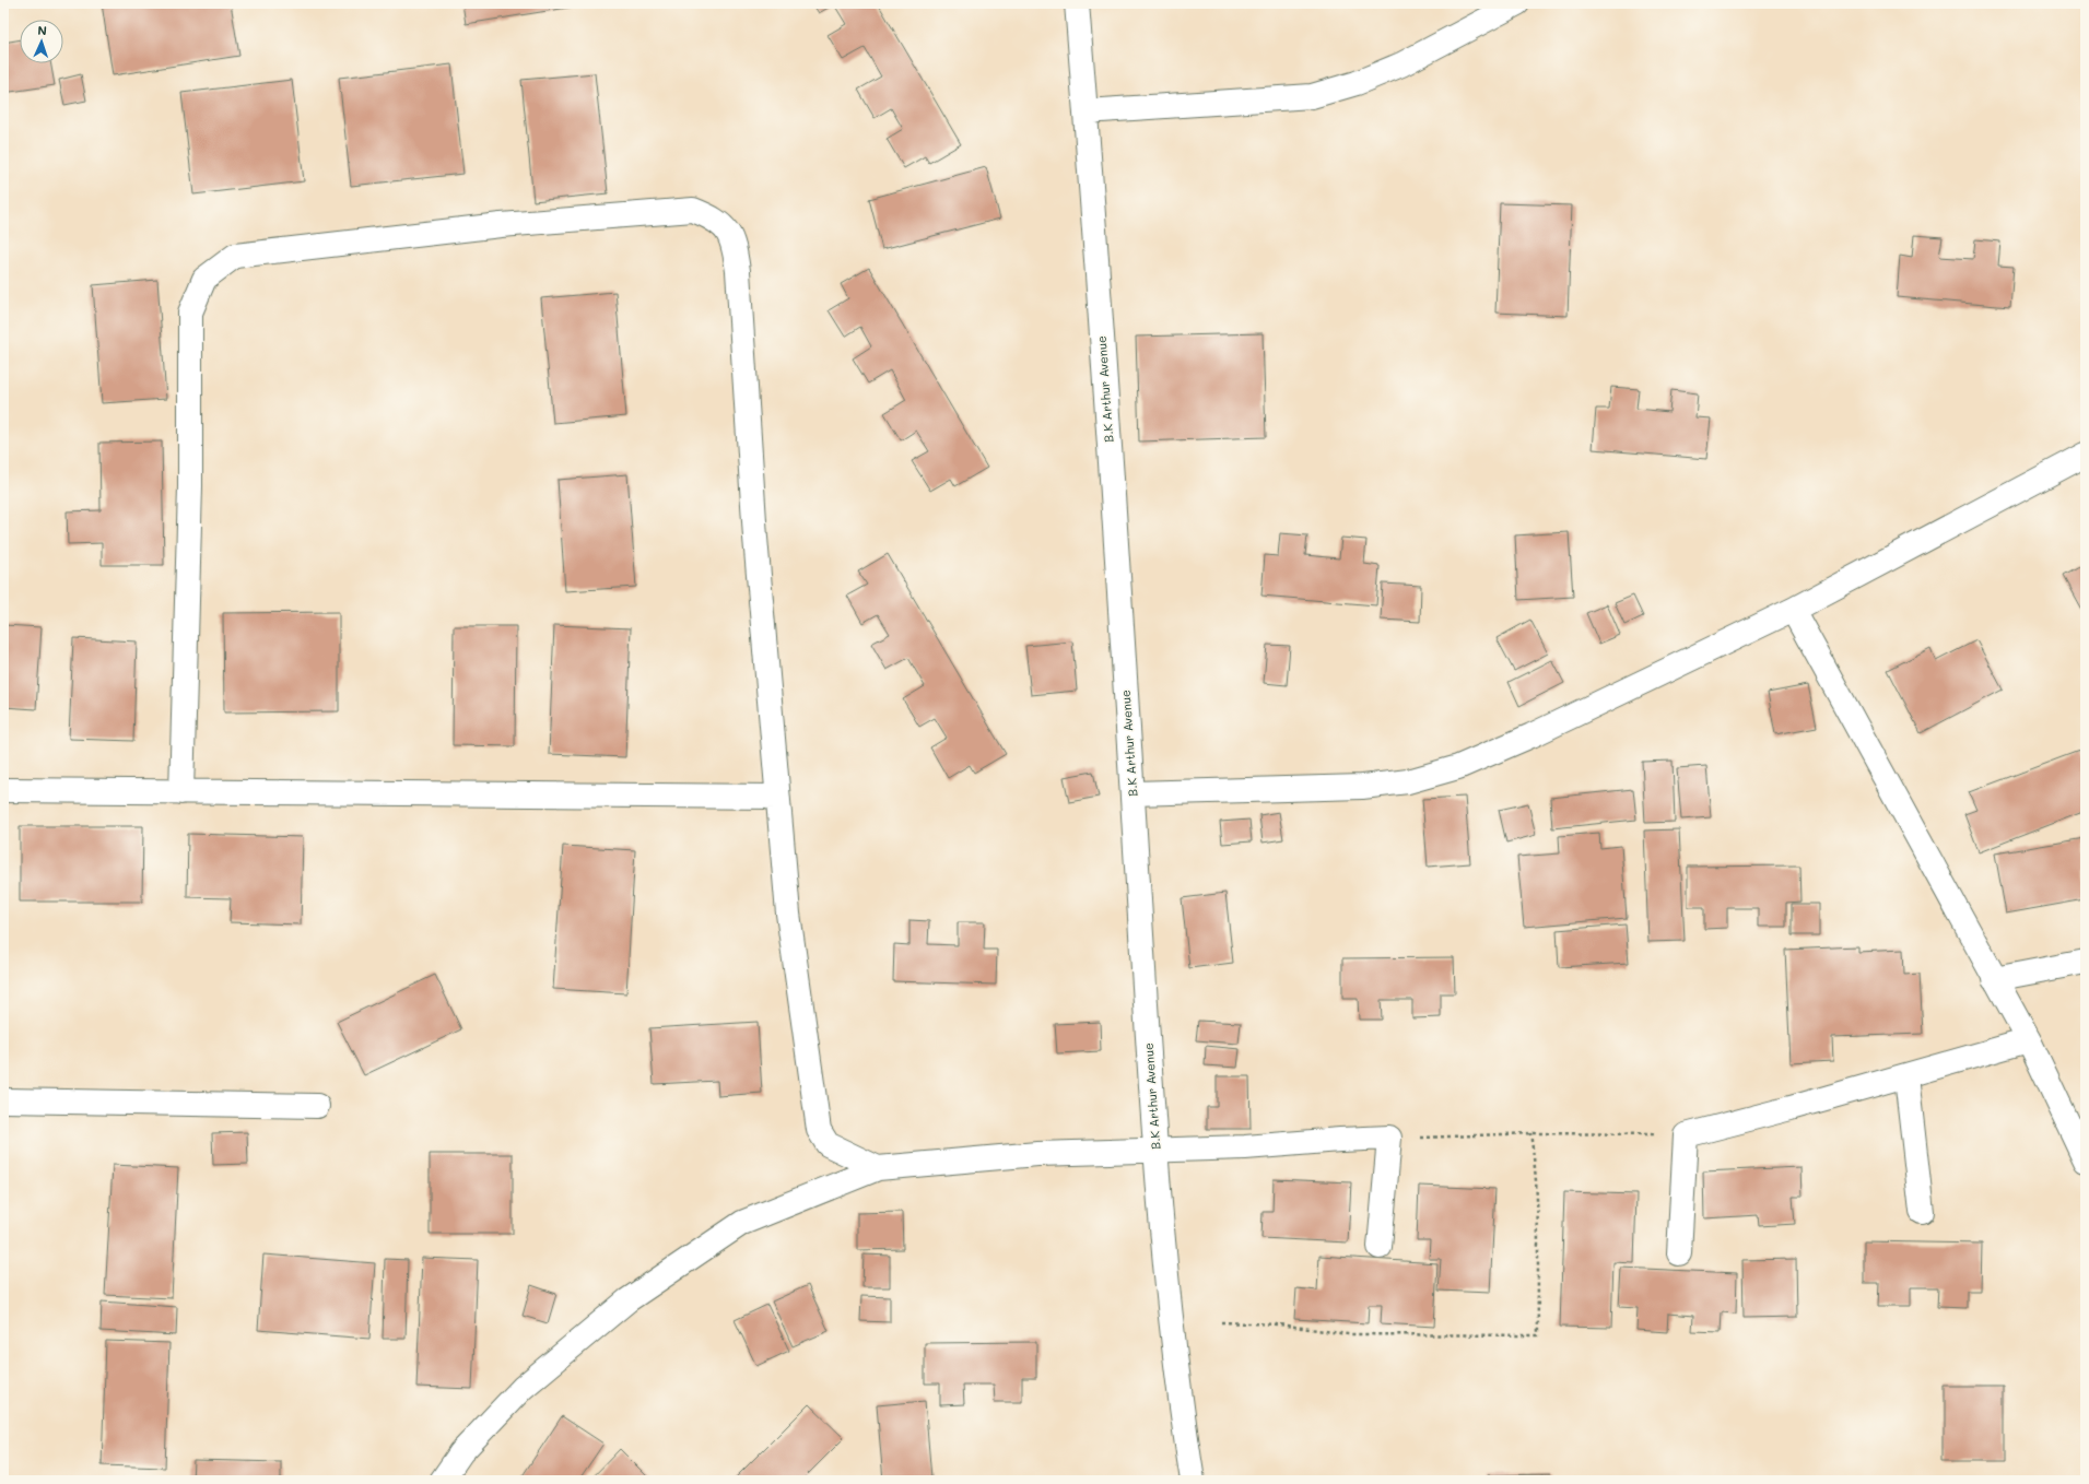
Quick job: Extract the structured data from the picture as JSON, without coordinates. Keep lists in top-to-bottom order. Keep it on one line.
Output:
{"streets":{"street":["B.K Arthur Avenue"]},"north":"top"}
